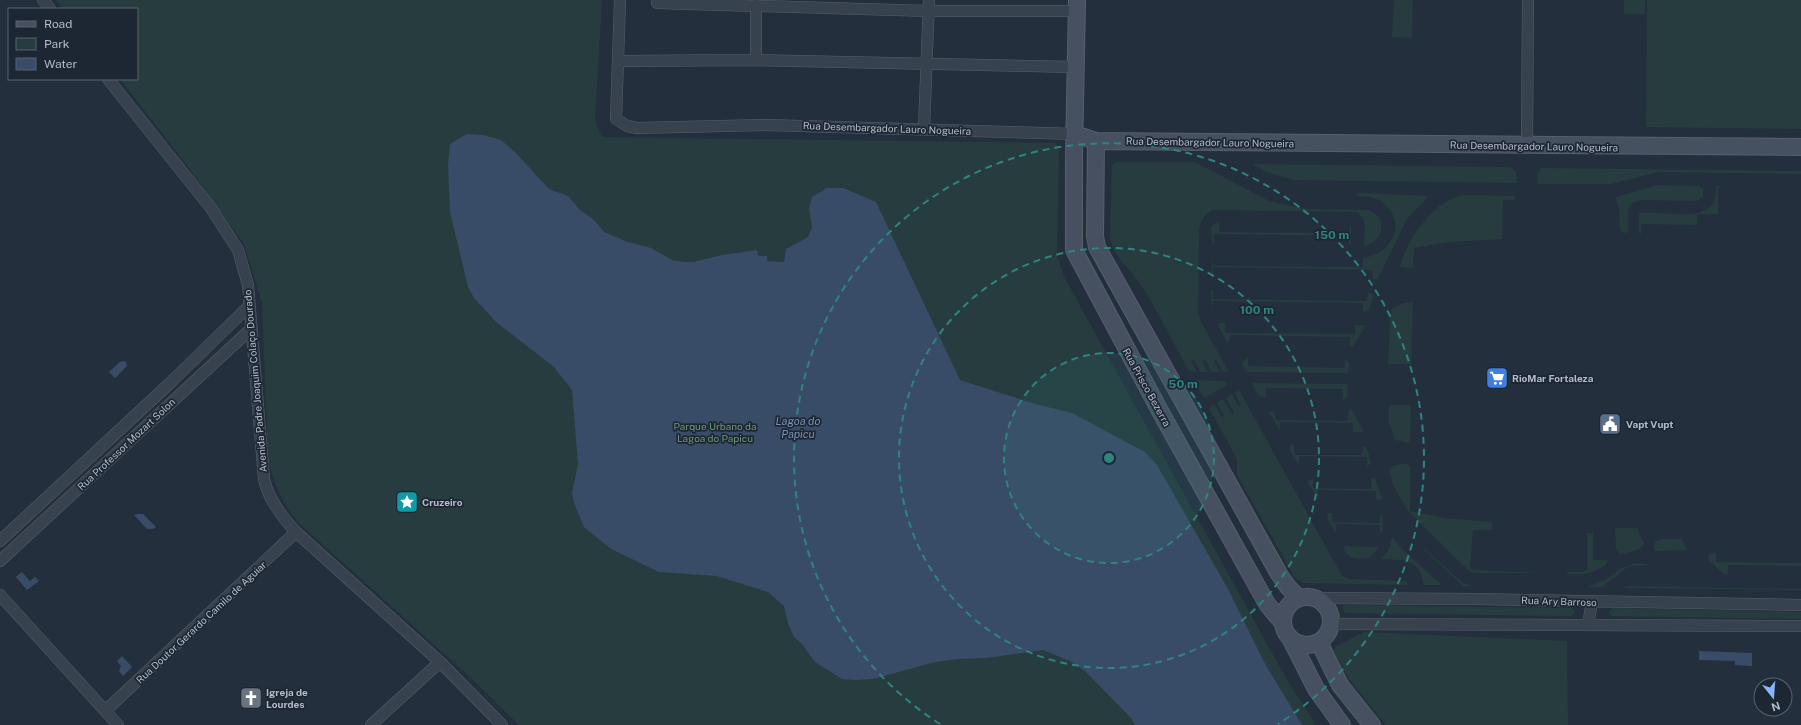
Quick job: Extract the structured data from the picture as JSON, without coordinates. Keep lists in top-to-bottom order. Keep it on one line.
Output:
{"streets":{"street":["Rua Desembargador Lauro Nogueira","Avenida Padre Joaquim Colaço Dourado","Rua Prisco Bezerra","Rua Professor Mozart Solon","Rua Ary Barroso","Rua Doutor Gerardo Camilo de Aguiar"]},"crossings":[["Rua Desembargador Lauro Nogueira","Rua Prisco Bezerra"],["Avenida Padre Joaquim Colaço Dourado","Rua Professor Mozart Solon"],["Avenida Padre Joaquim Colaço Dourado","Rua Doutor Gerardo Camilo de Aguiar"],["Rua Prisco Bezerra","Rua Ary Barroso"]],"water":["Lagoa do Papicu"],"parks":["Parque Urbano da Lagoa do Papicu"],"places":{"supermarket":["RioMar Fortaleza"],"public building":["Vapt Vupt"],"place":["Cruzeiro"],"church":["Igreja de Lourdes"]},"legend":["Road","Park","Water"],"north":"bottom","rings":["150 m","100 m","50 m"]}
